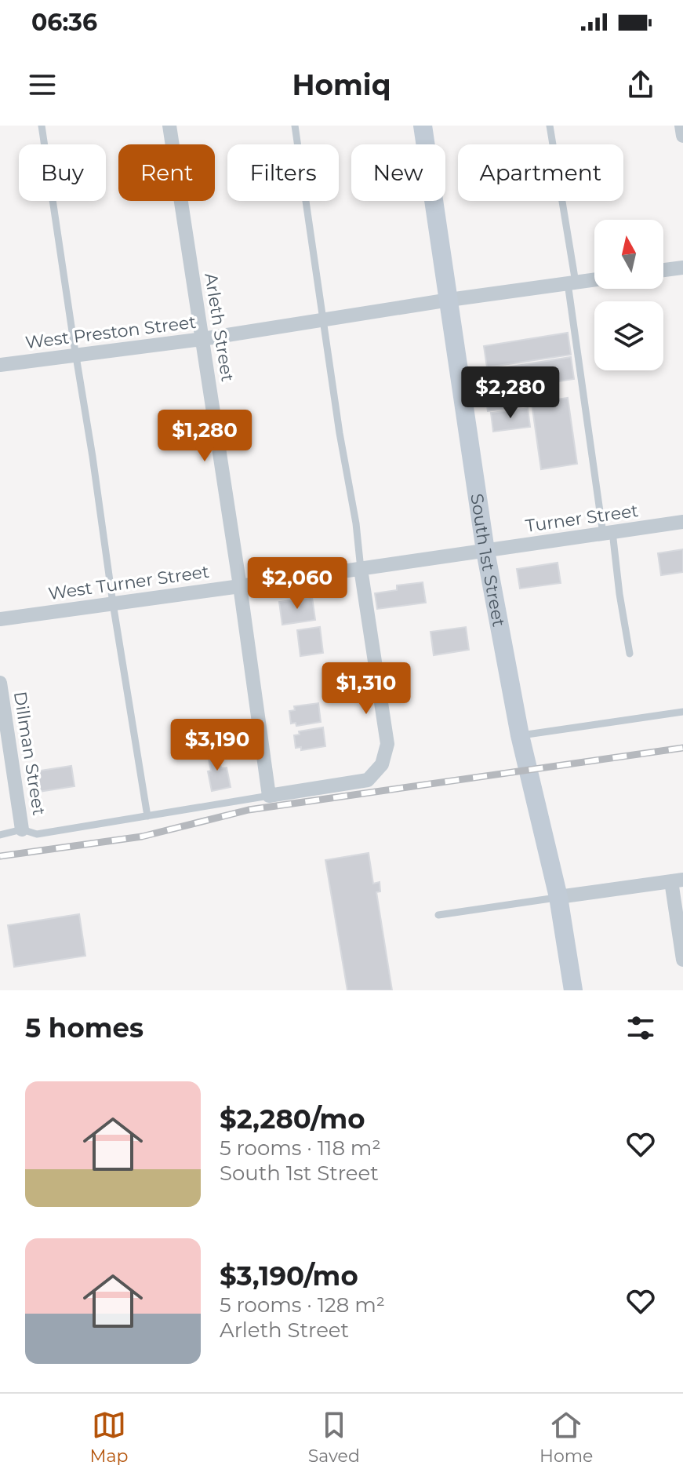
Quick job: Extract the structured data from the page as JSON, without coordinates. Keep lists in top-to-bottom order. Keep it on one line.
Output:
{"streets":{"street":["Arleth Street","West Preston Street","Turner Street","South 1st Street","West Turner Street","Dillman Street"]},"crossings":[["Arleth Street","West Preston Street"],["Arleth Street","West Turner Street"],["West Preston Street","South 1st Street"],["Turner Street","South 1st Street"],["Turner Street","West Turner Street"],["South 1st Street","West Turner Street"]],"north":"top","page":{"status":"06:36","header":"Homiq","chip":["Buy","Rent","Filters","New","Apartment"],"price":["$2,280","$1,280","$2,060","$1,310","$3,190"],"heading":"5 homes","list":[{"name":"$2,280/mo","note":"5 rooms · 118 m² · South 1st Street"},{"name":"$3,190/mo","note":"5 rooms · 128 m² · Arleth Street"}],"tabs":["Map","Saved","Home"]}}
